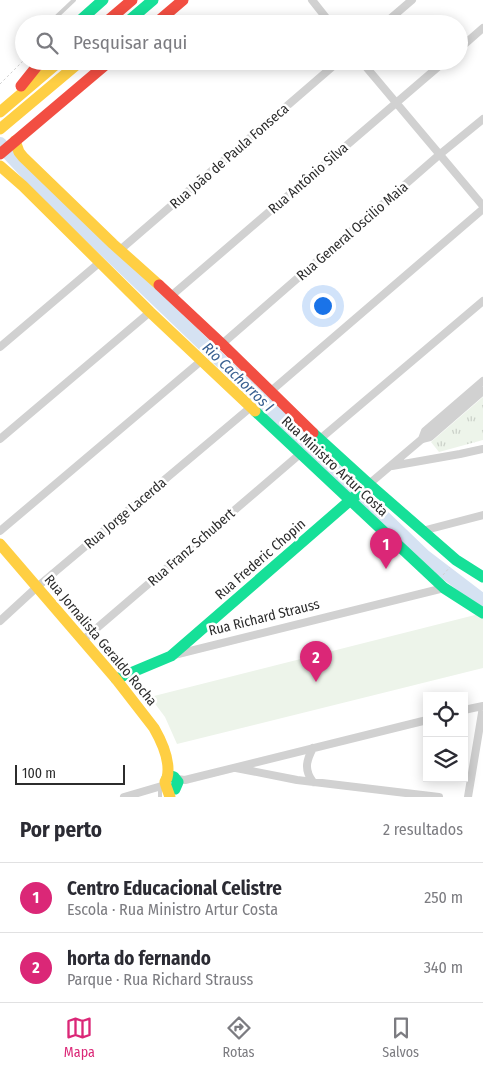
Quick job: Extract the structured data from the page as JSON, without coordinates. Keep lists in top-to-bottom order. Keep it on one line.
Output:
{"streets":{"main road":["Rua Ministro Artur Costa","Rua Frederic Chopin","Rua Richard Strauss","Rua Jornalista Geraldo Rocha"],"street":["Rua João de Paula Fonseca","Rua Antônio Silva","Rua General Oscilio Maia","Rua Jorge Lacerda","Rua Franz Schubert"]},"crossings":[["Rua João de Paula Fonseca","Rua Ministro Artur Costa"],["Rua Antônio Silva","Rua Ministro Artur Costa"],["Rua General Oscilio Maia","Rua Ministro Artur Costa"],["Rua Ministro Artur Costa","Rua Jorge Lacerda"],["Rua Ministro Artur Costa","Rua Franz Schubert"],["Rua Ministro Artur Costa","Rua Frederic Chopin"],["Rua Ministro Artur Costa","Rua Richard Strauss"],["Rua Jorge Lacerda","Rua Jornalista Geraldo Rocha"],["Rua Franz Schubert","Rua Jornalista Geraldo Rocha"],["Rua Frederic Chopin","Rua Richard Strauss"],["Rua Richard Strauss","Rua Jornalista Geraldo Rocha"]],"water":["Rio Cachorros I"],"scale_bar":"100 m","page":{"search":"Pesquisar aqui","pins":["1","2"],"scale":"100 m","heading":["Por perto","2 resultados"],"list":[{"mark":"1","name":"Centro Educacional Celistre","note":"Escola · Rua Ministro Artur Costa","value":"250 m"},{"mark":"2","name":"horta do fernando","note":"Parque · Rua Richard Strauss","value":"340 m"}],"nav":["Mapa","Rotas","Salvos"]}}
